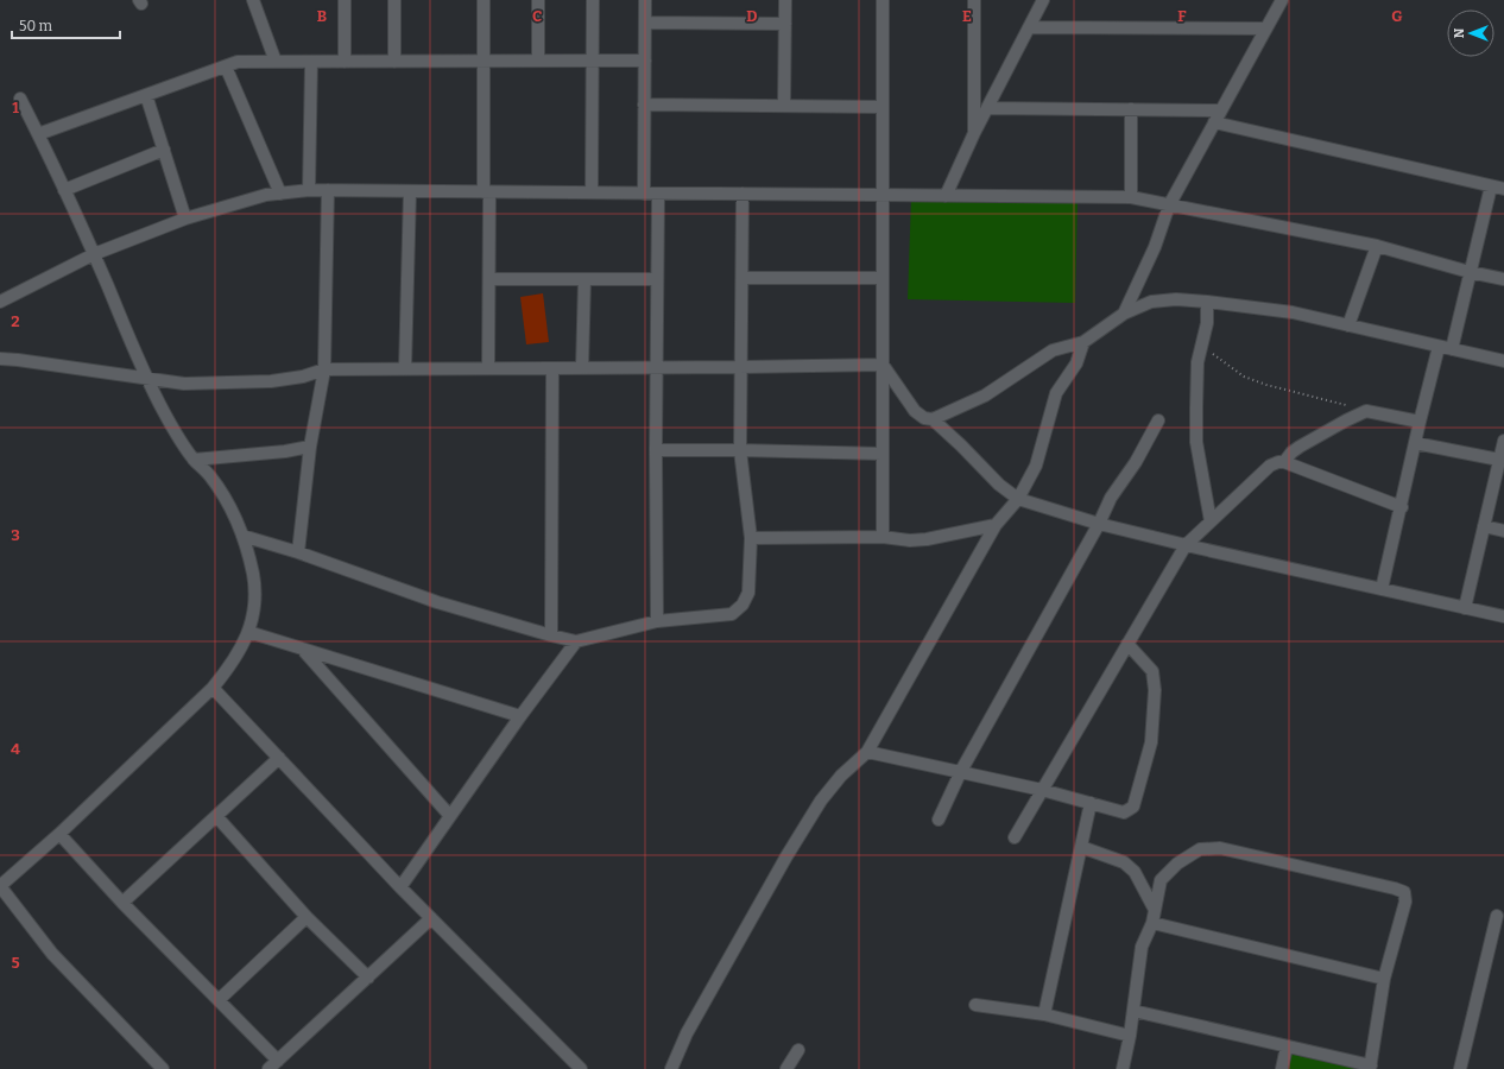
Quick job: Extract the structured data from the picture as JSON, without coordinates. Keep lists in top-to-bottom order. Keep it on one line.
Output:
{"scale_bar":"50 m","north":"left","grid":{"columns":["B","C","D","E","F","G"],"rows":["1","2","3","4","5"]}}
